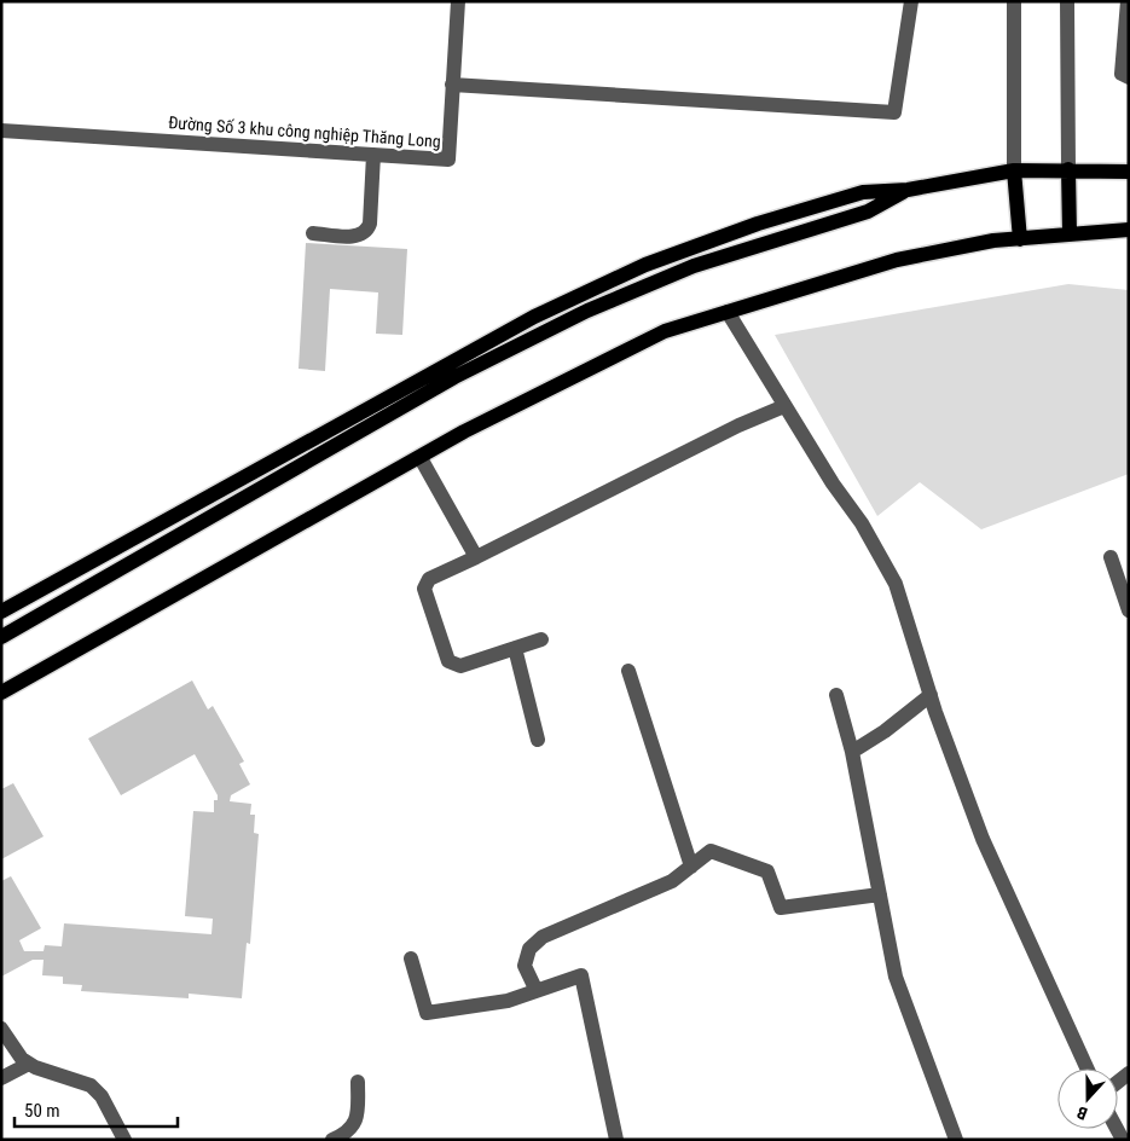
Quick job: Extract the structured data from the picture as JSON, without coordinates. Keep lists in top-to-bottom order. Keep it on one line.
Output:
{"streets":{"street":["Đường Số 3 khu công nghiệp Thăng Long"]},"scale_bar":"50 m","north":"bottom"}
